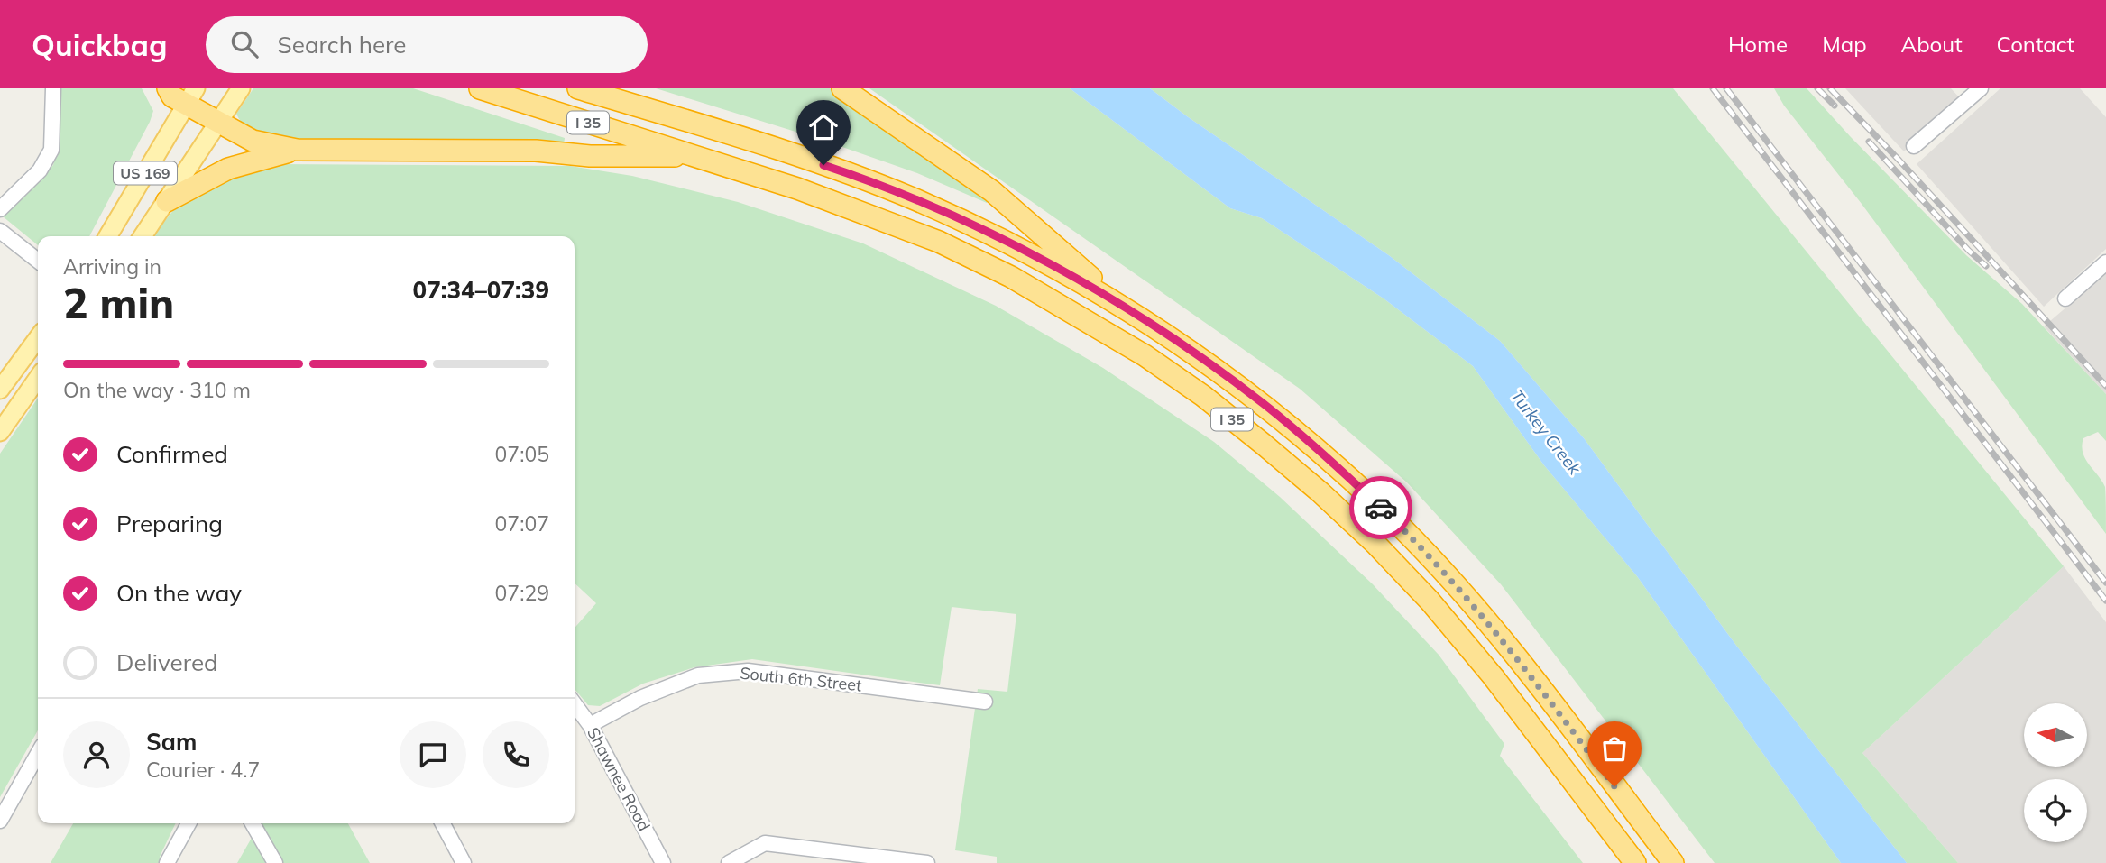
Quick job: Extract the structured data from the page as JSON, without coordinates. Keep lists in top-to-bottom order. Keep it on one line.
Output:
{"streets":{"highway":["I 35"],"main road":["US 169"],"street":["South 6th Street","Shawnee Road"]},"crossings":[["South 6th Street","Shawnee Road"]],"water":["Turkey Creek"],"north":"left","page":{"header":"Quickbag","search":"Search here","nav":["Home","Map","About","Contact"],"heading":["2 min","Arriving in","07:34–07:39"],"panel":["Sam","Courier · 4.7"],"bar":"On the way · 310 m","list":[["Confirmed","07:05"],["Preparing","07:07"],["On the way","07:29"],"Delivered"]}}
